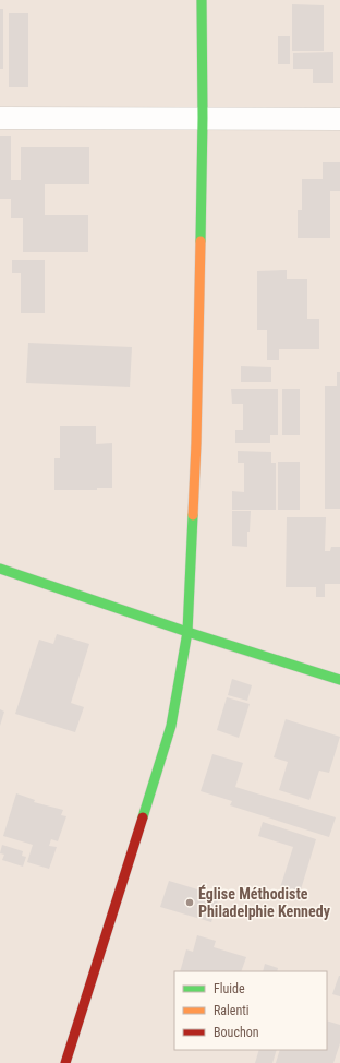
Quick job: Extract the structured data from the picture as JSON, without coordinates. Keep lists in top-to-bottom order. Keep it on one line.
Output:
{"places":["Église Méthodiste Philadelphie Kennedy"],"legend":["Fluide","Ralenti","Bouchon"]}
